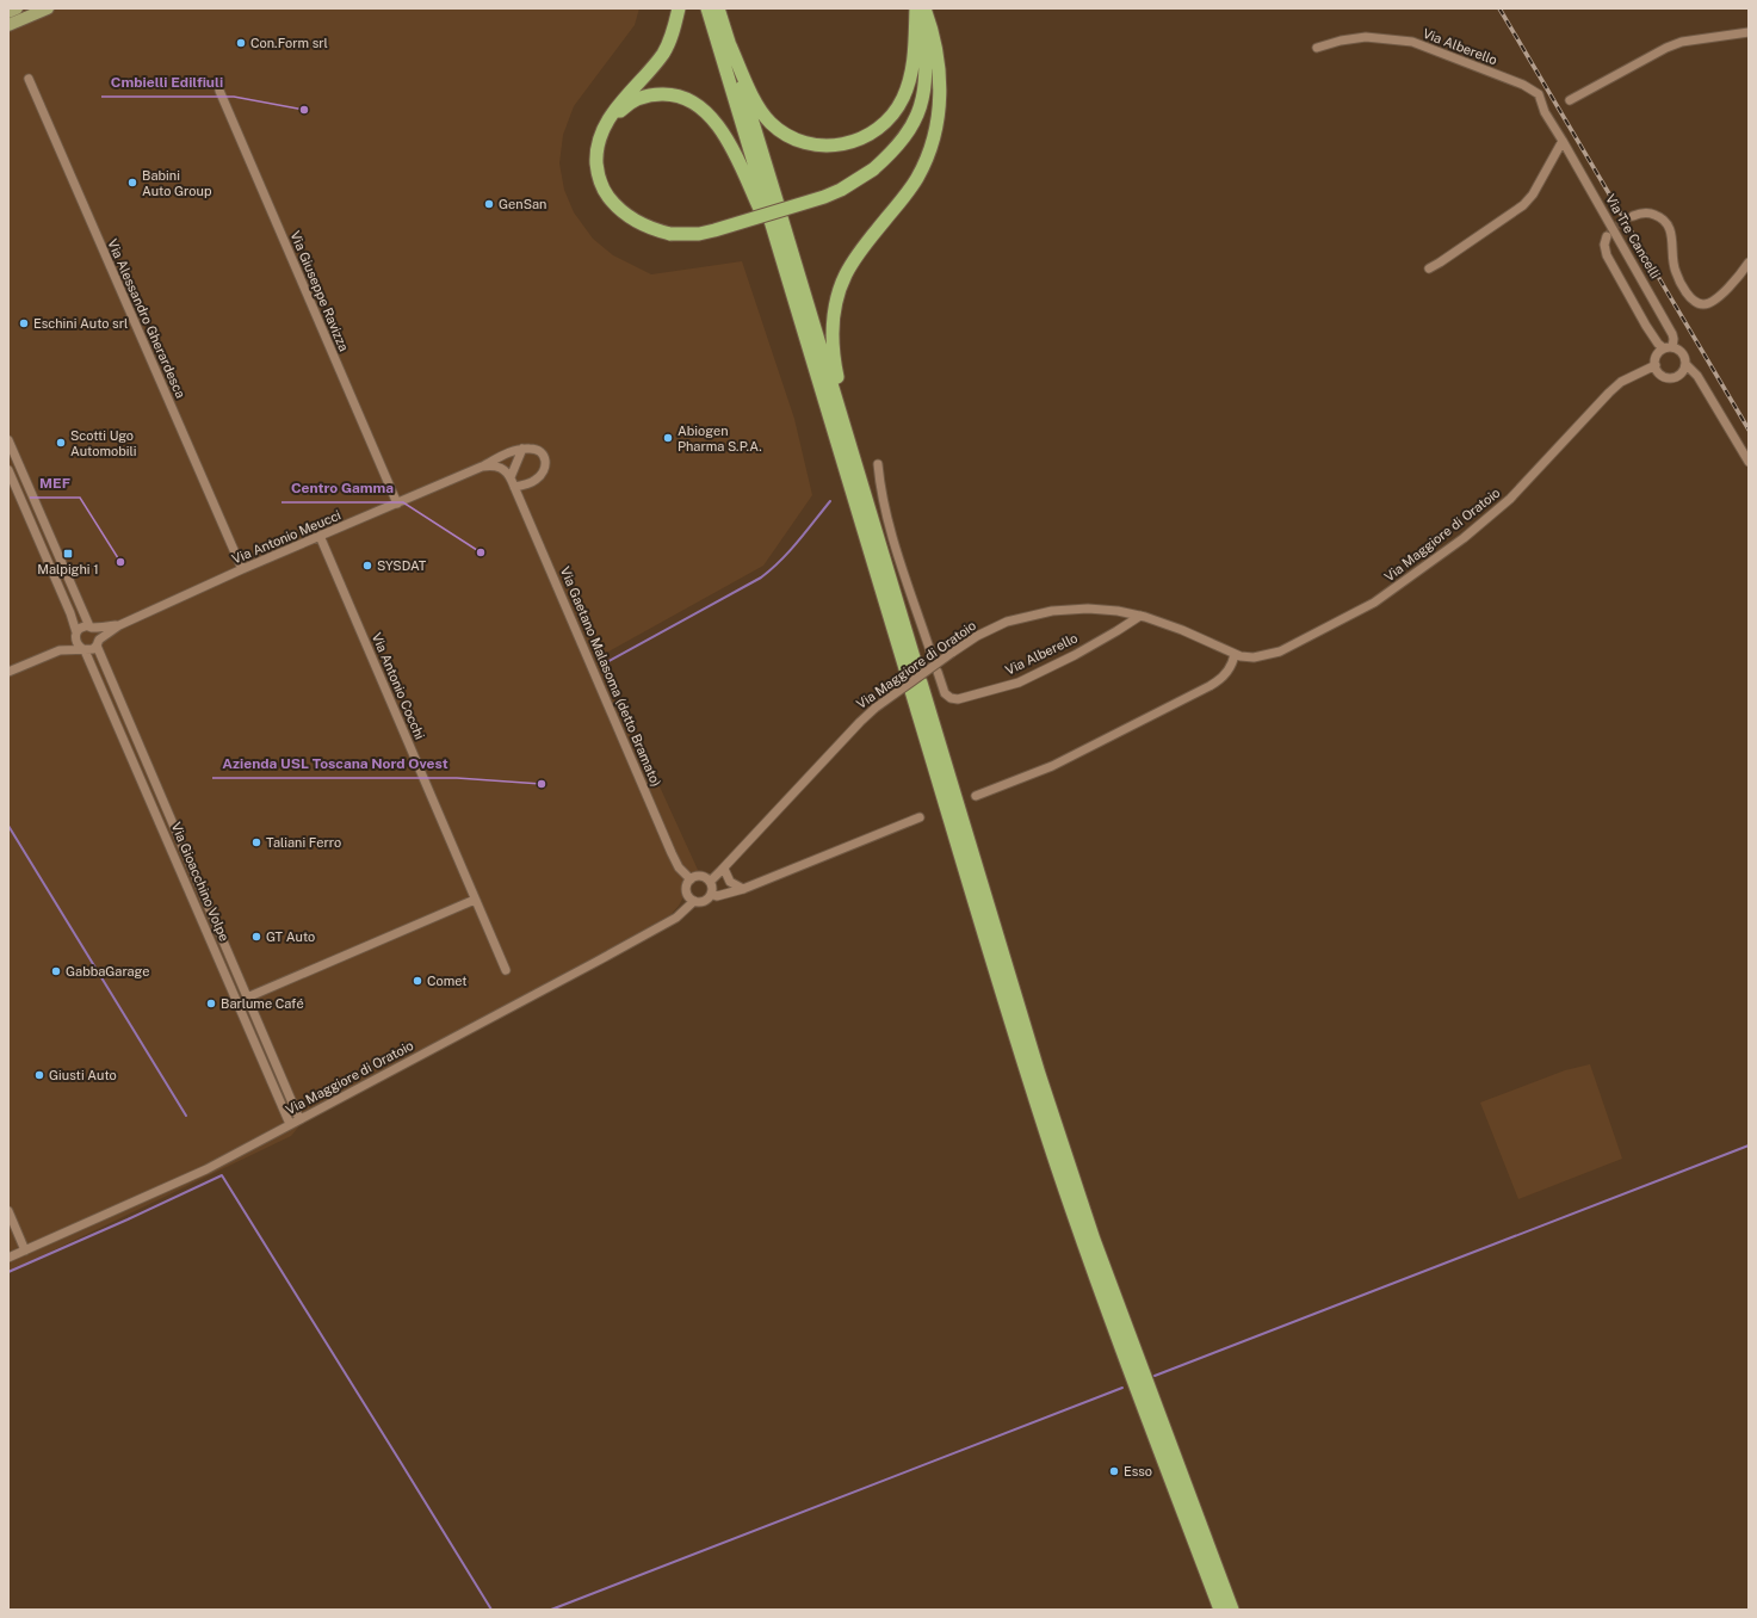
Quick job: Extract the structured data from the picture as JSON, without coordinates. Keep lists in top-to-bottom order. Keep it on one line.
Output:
{"streets":{"street":["Via Alberello","Via Tre Cancelli","Via Giuseppe Ravizza","Via Alessandro Gherardesca","Via Maggiore di Oratoio","Via Antonio Meucci","Via Gaetano Malasoma (detto Bramato)","Via Antonio Cocchi","Via Gioacchino Volpe"]},"crossings":[["Via Alberello","Via Tre Cancelli"],["Via Alberello","Via Maggiore di Oratoio"],["Via Tre Cancelli","Via Maggiore di Oratoio"],["Via Giuseppe Ravizza","Via Antonio Meucci"],["Via Alessandro Gherardesca","Via Antonio Meucci"],["Via Maggiore di Oratoio","Via Gaetano Malasoma (detto Bramato)"],["Via Maggiore di Oratoio","Via Gioacchino Volpe"],["Via Antonio Meucci","Via Antonio Cocchi"],["Via Antonio Meucci","Via Gioacchino Volpe"]],"places":{"other":["Con.Form srl","Cmbielli Edilfiuli","Babini Auto Group","GenSan","Eschini Auto srl","Abiogen Pharma S.P.A.","Scotti Ugo Automobili","Centro Gamma","MEF","SYSDAT","Azienda USL Toscana Nord Ovest","Taliani Ferro","GT Auto","GabbaGarage","Comet","Barlume Café","Giusti Auto","Esso"],"transit":["Malpighi 1"]}}
